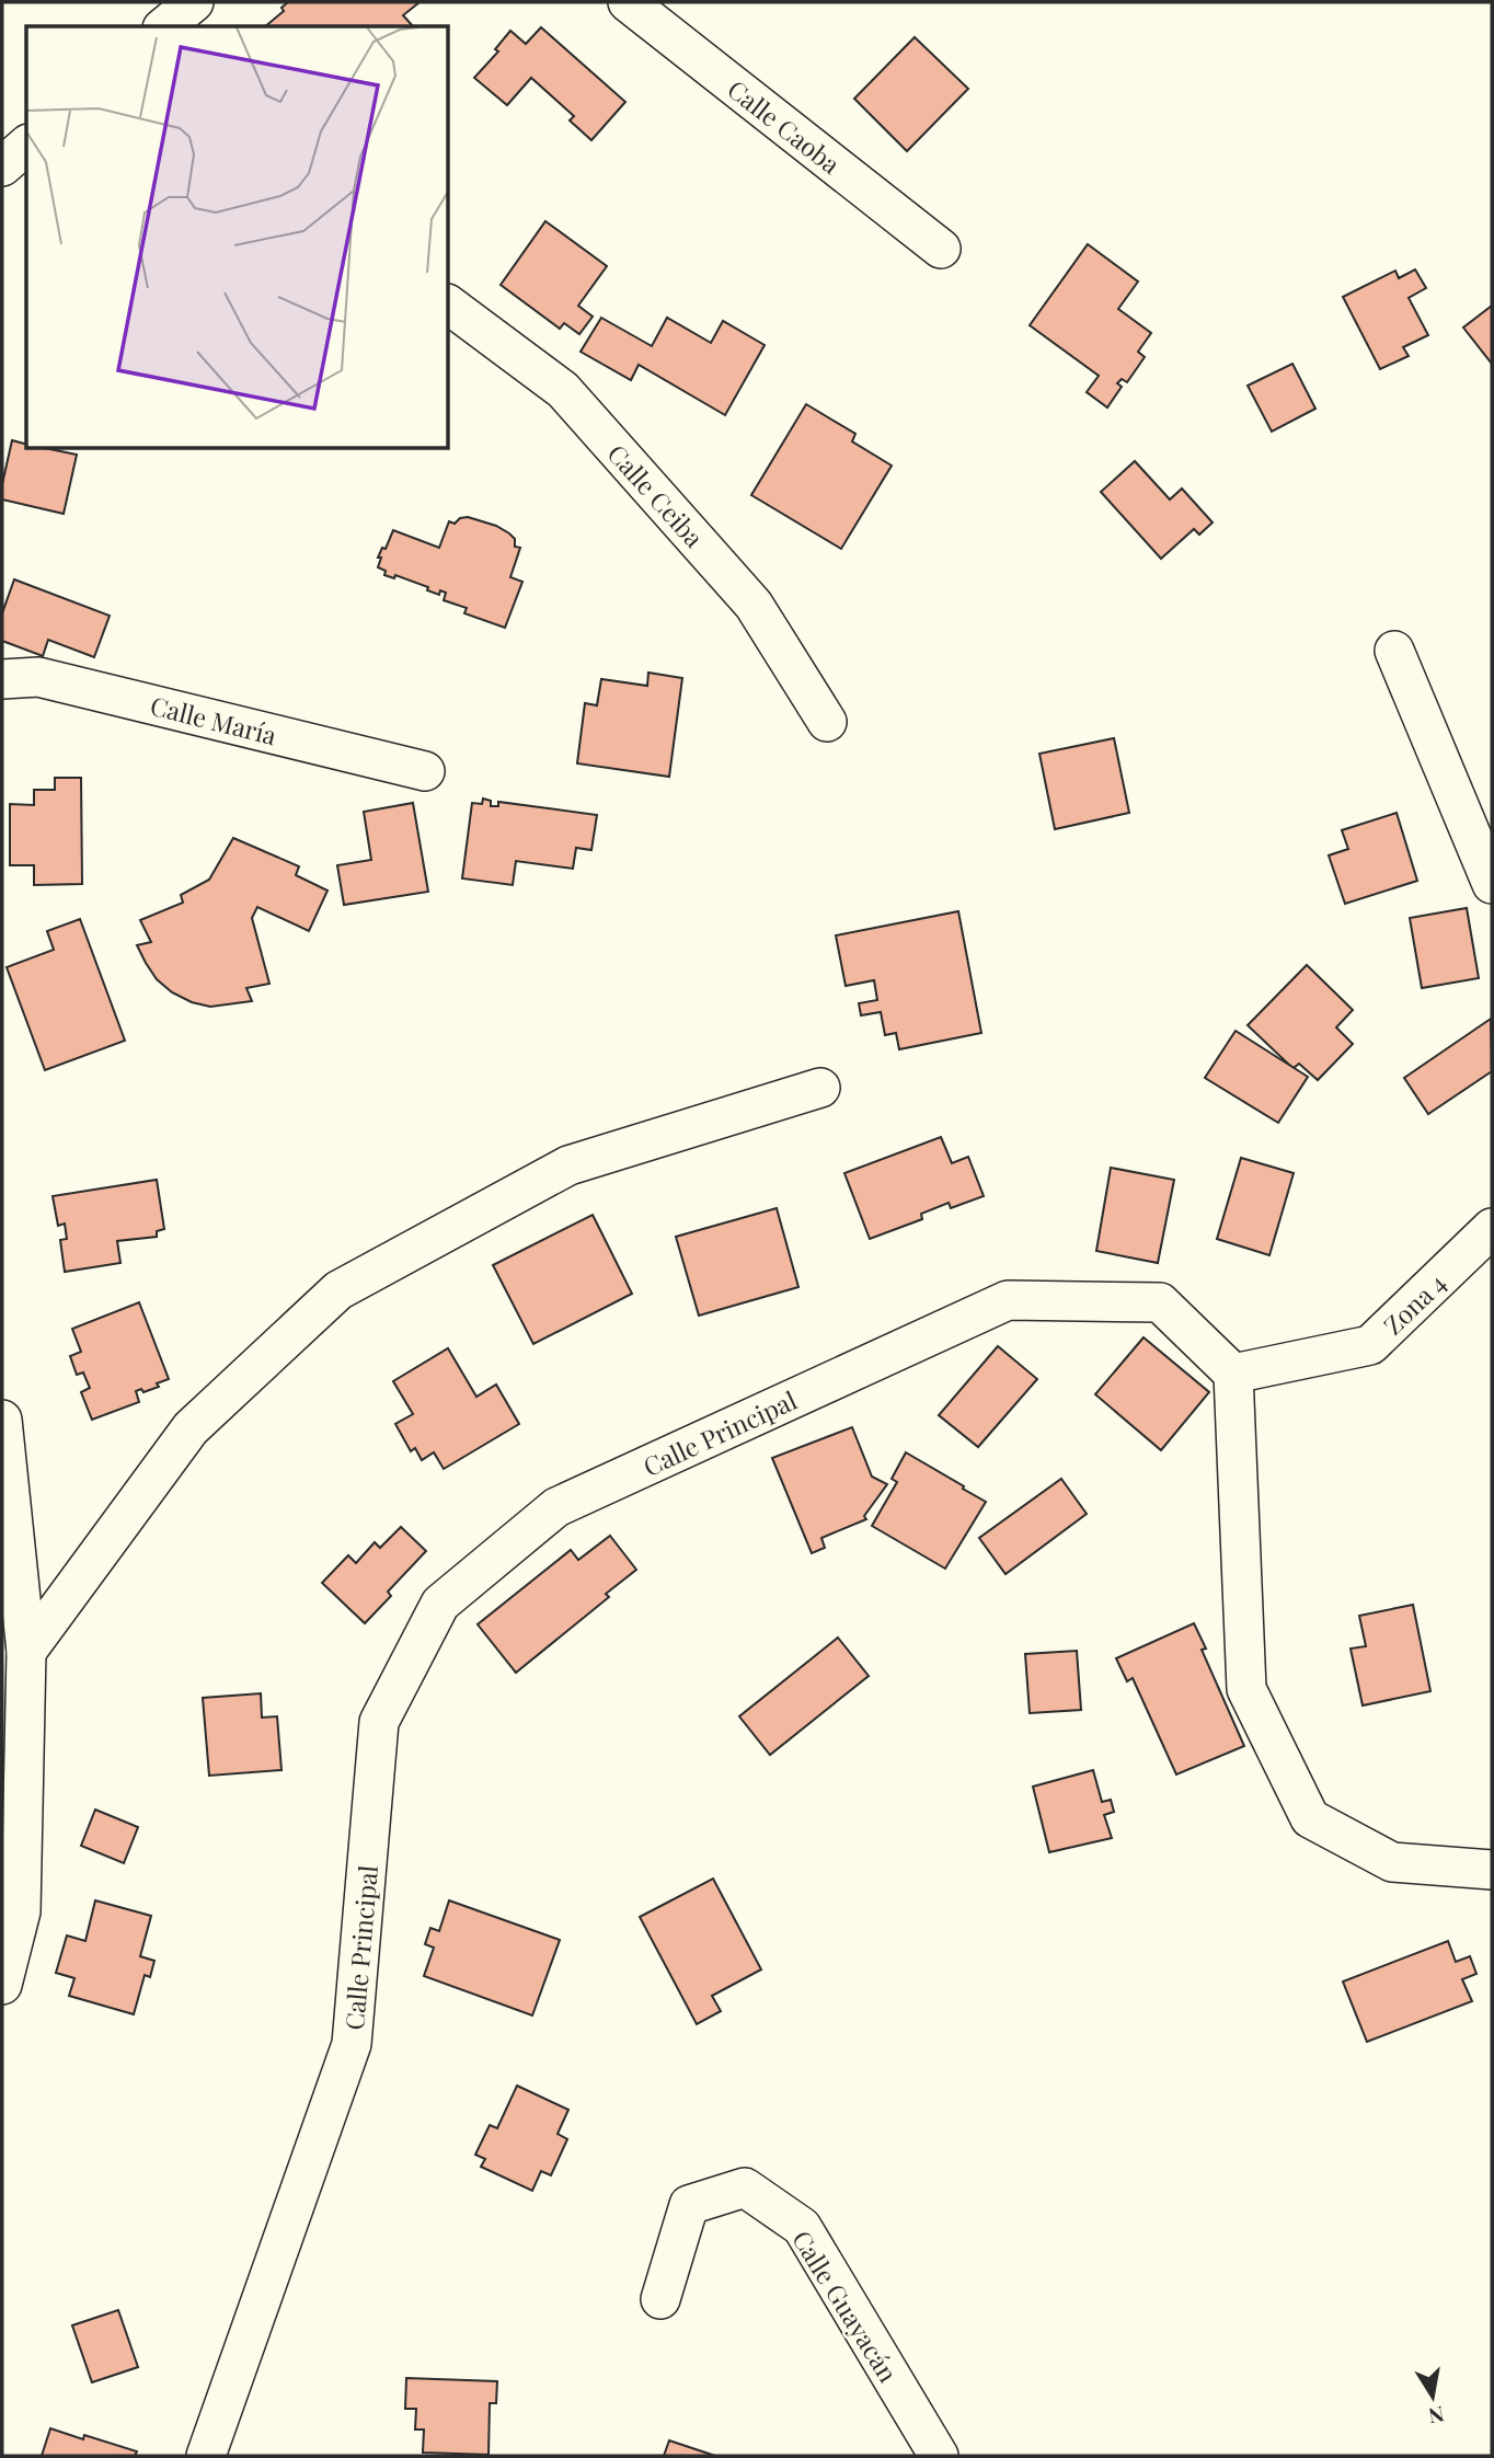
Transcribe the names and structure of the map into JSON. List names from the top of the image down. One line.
{"streets":{"street":["Calle Caoba","Calle Ceiba","Calle María","Zona 4","Calle Principal","Calle Guayacán"]},"crossings":[["Zona 4","Calle Principal"]],"north":"bottom"}
